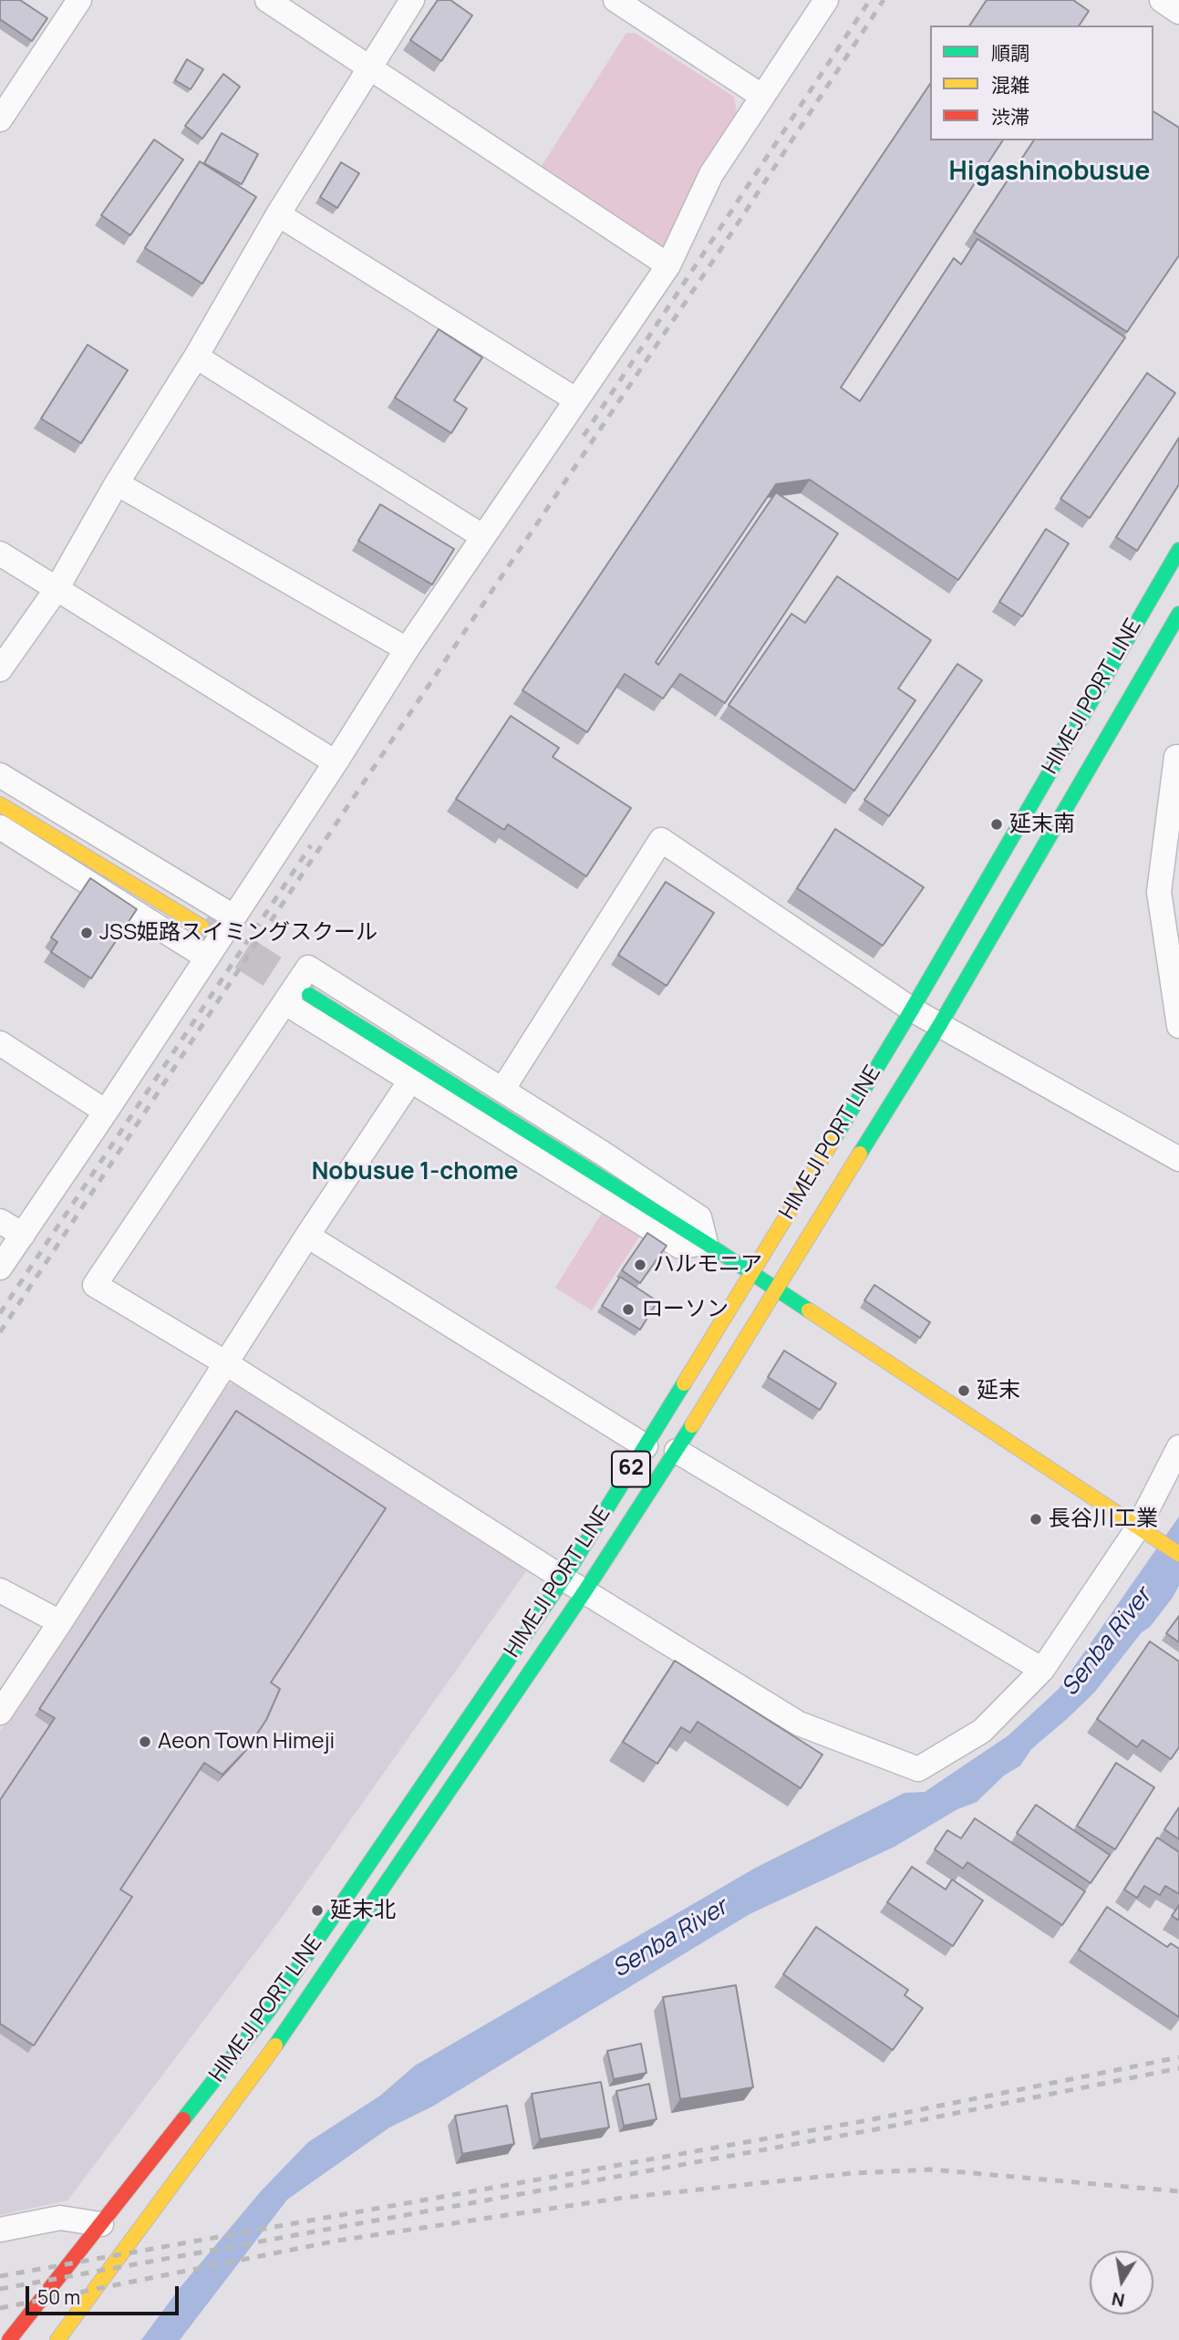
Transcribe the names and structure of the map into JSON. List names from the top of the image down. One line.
{"streets":{"main road":["HIMEJI PORT LINE","62"]},"districts":["Higashinobusue","Nobusue 1-chome"],"water":["Senba River"],"places":["延末南","JSS姫路スイミングスクール","ハルモニア","ローソン","延末","長谷川工業","Aeon Town Himeji","延末北"],"legend":["順調","混雑","渋滞"],"scale_bar":"50 m","north":"bottom"}
